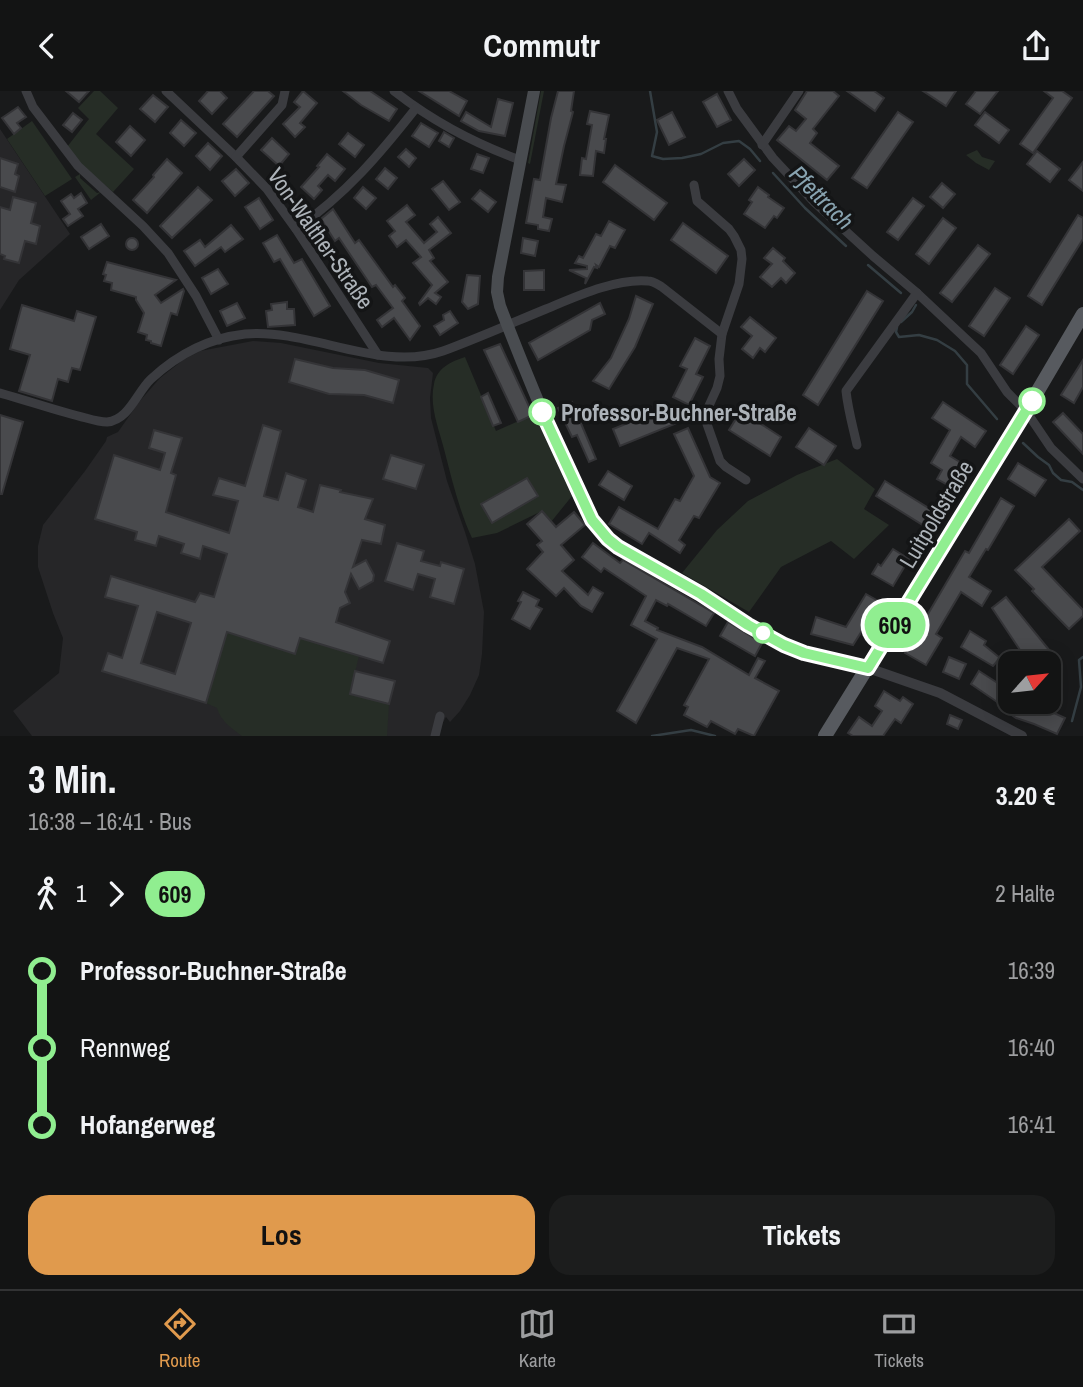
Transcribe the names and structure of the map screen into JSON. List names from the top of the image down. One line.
{"streets":{"main road":["Luitpoldstraße"],"street":["Von-Walther-Straße"]},"water":["Pfettrach"],"places":["Professor-Buchner-Straße"],"lines":["bus line 609"],"north":"top right","page":{"header":"Commutr","on_map":"609","heading":["3 Min.","16:38 – 16:41 · Bus","3.20 €"],"legs":["1","609","2 Halte"],"list":[{"name":"Professor-Buchner-Straße","value":"16:39"},{"name":"Rennweg","value":"16:40"},{"name":"Hofangerweg","value":"16:41"}],"buttons":["Los","Tickets"],"tabs":["Route","Karte","Tickets"]}}
